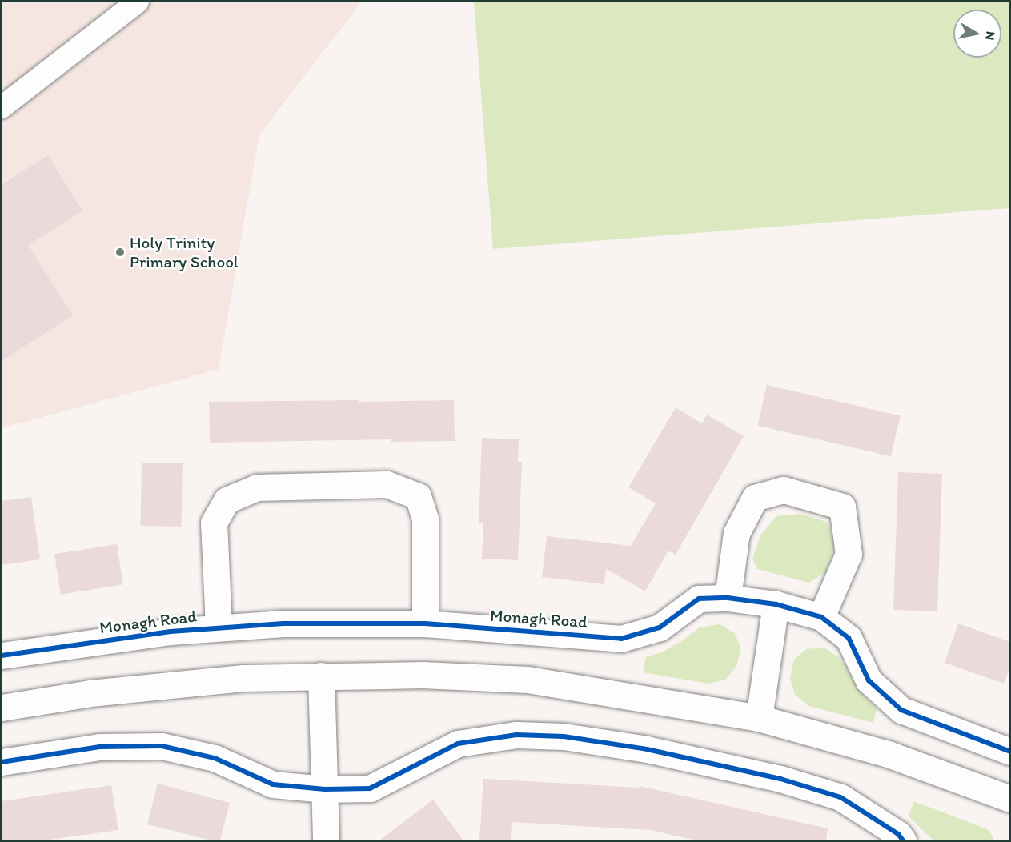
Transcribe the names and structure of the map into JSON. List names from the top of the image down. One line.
{"streets":{"street":["Monagh Road"]},"places":["Holy Trinity Primary School"],"north":"right"}
